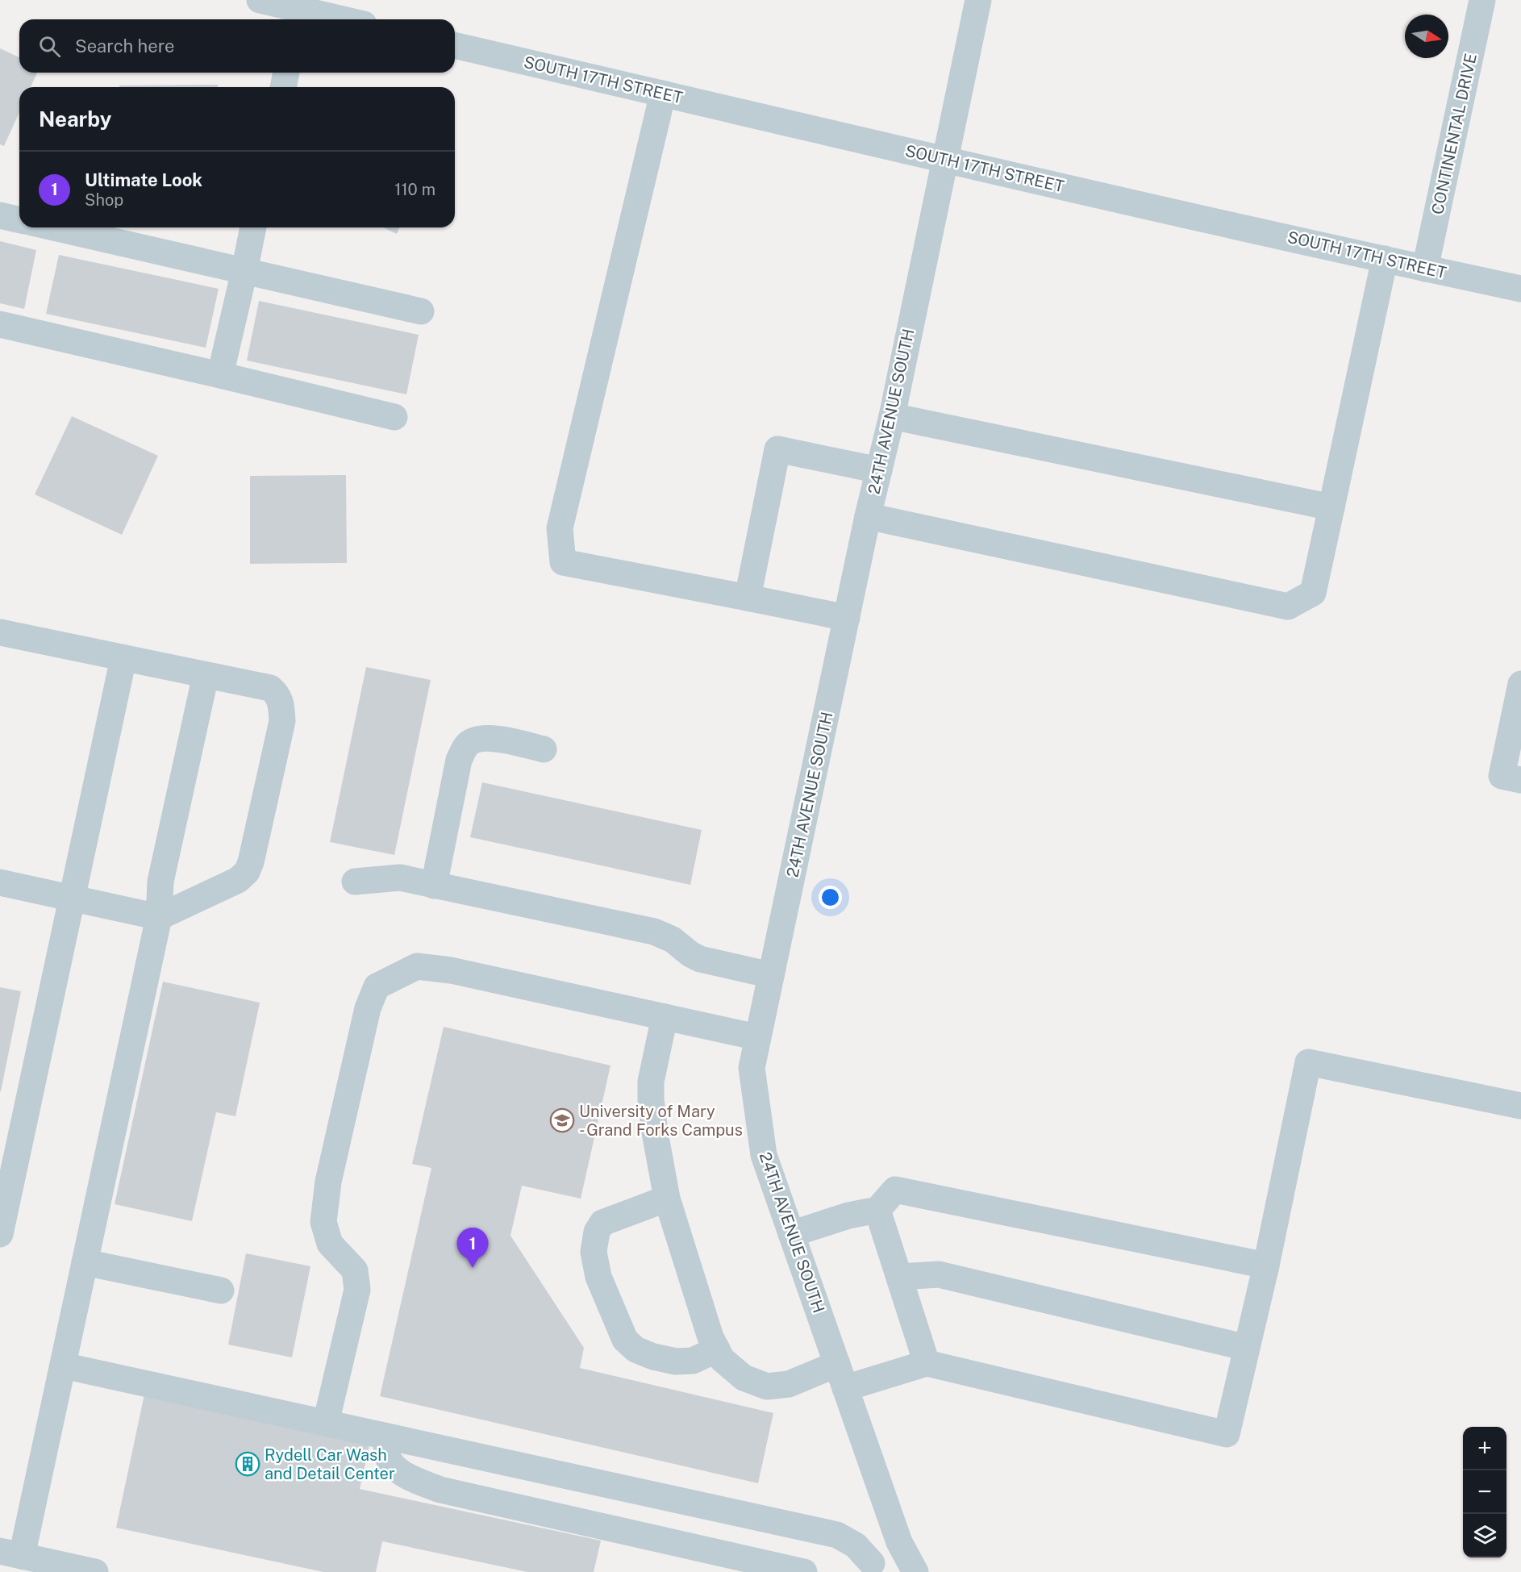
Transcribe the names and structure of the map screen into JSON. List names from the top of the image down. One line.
{"streets":{"street":["SOUTH 17TH STREET","CONTINENTAL DRIVE","24TH AVENUE SOUTH"]},"crossings":[["SOUTH 17TH STREET","CONTINENTAL DRIVE"],["SOUTH 17TH STREET","24TH AVENUE SOUTH"]],"places":{"school or university":["University of Mary - Grand Forks Campus"],"building":["Rydell Car Wash and Detail Center"]},"north":"right","page":{"search":"Search here","heading":"Nearby","list":[{"mark":"1","name":"Ultimate Look","note":"Shop","value":"110 m"}],"pins":"1","map_buttons":["+","−"]}}
